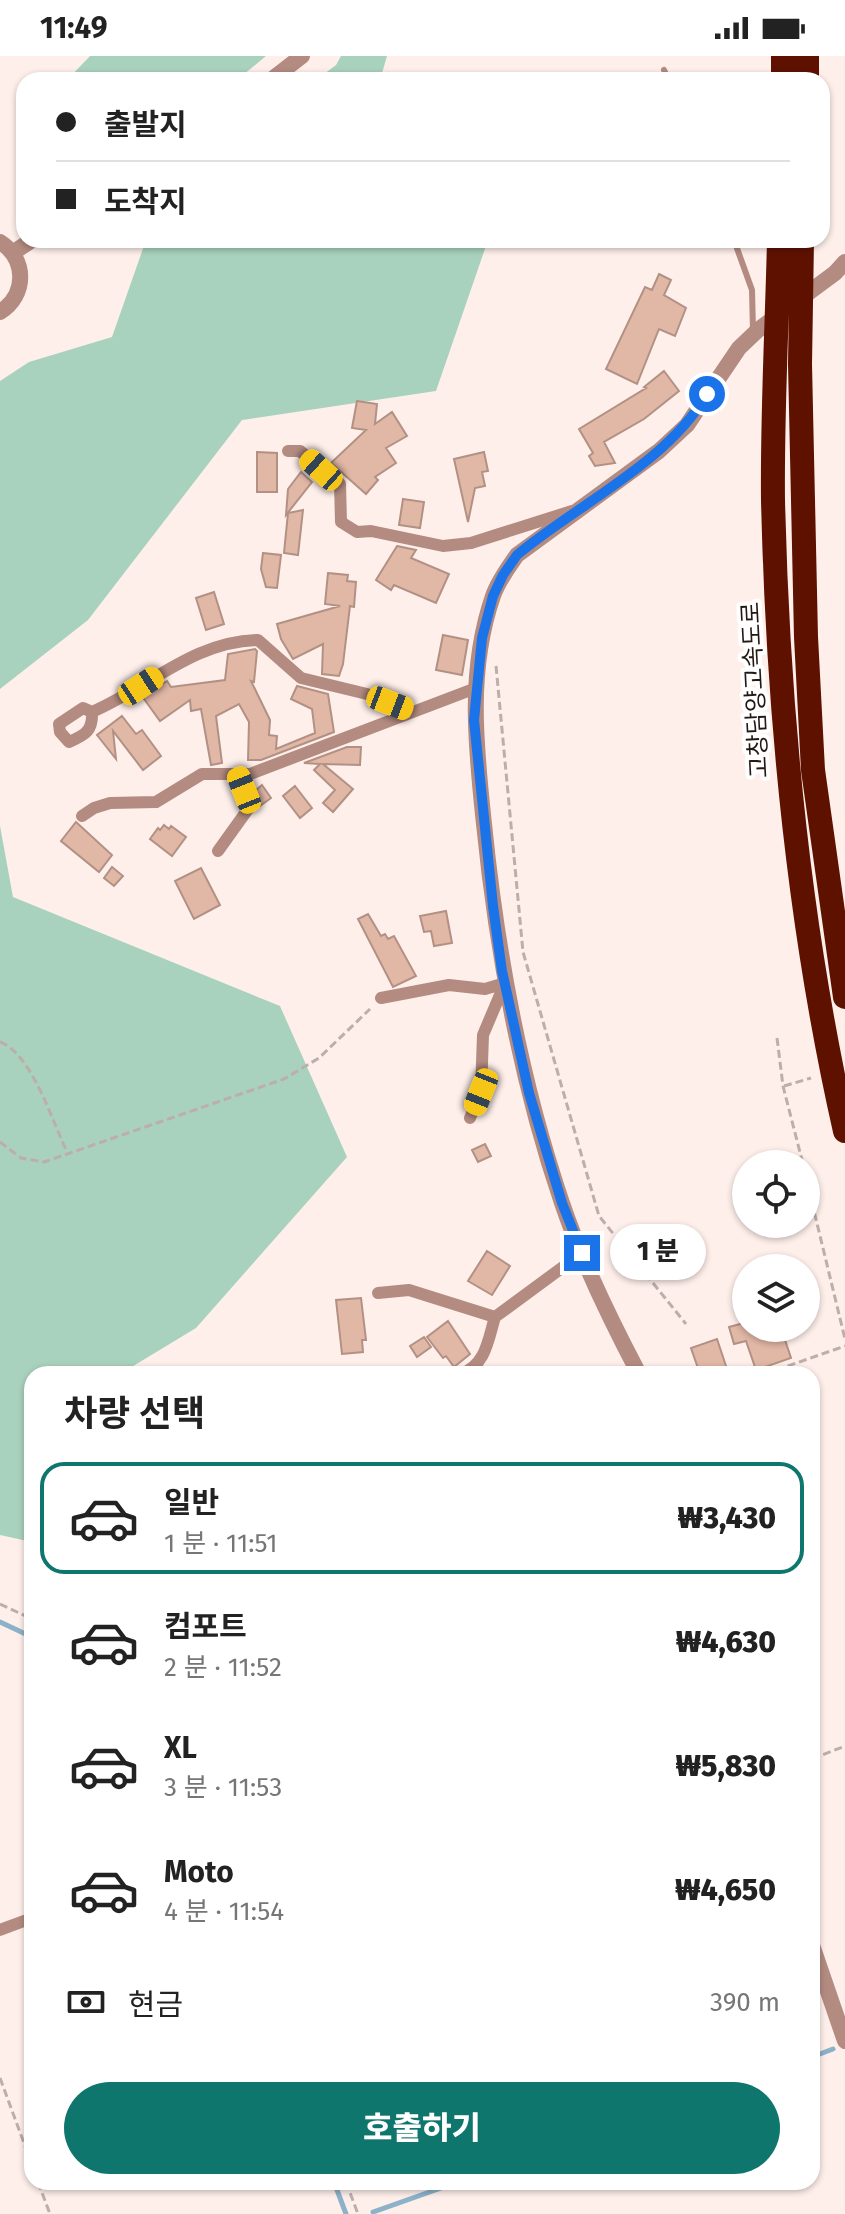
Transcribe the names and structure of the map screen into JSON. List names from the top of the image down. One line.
{"streets":{"highway":["고창담양고속도로"]},"page":{"status":"11:49","banner":["출발지","도착지"],"bubble":"1 분","heading":"차량 선택","list":[{"name":"일반","note":"1 분 · 11:51","value":"₩3,430"},{"name":"컴포트","note":"2 분 · 11:52","value":"₩4,630"},{"name":"XL","note":"3 분 · 11:53","value":"₩5,830"},{"name":"Moto","note":"4 분 · 11:54","value":"₩4,650"}],"pay":["현금","390 m"],"buttons":"호출하기"}}
